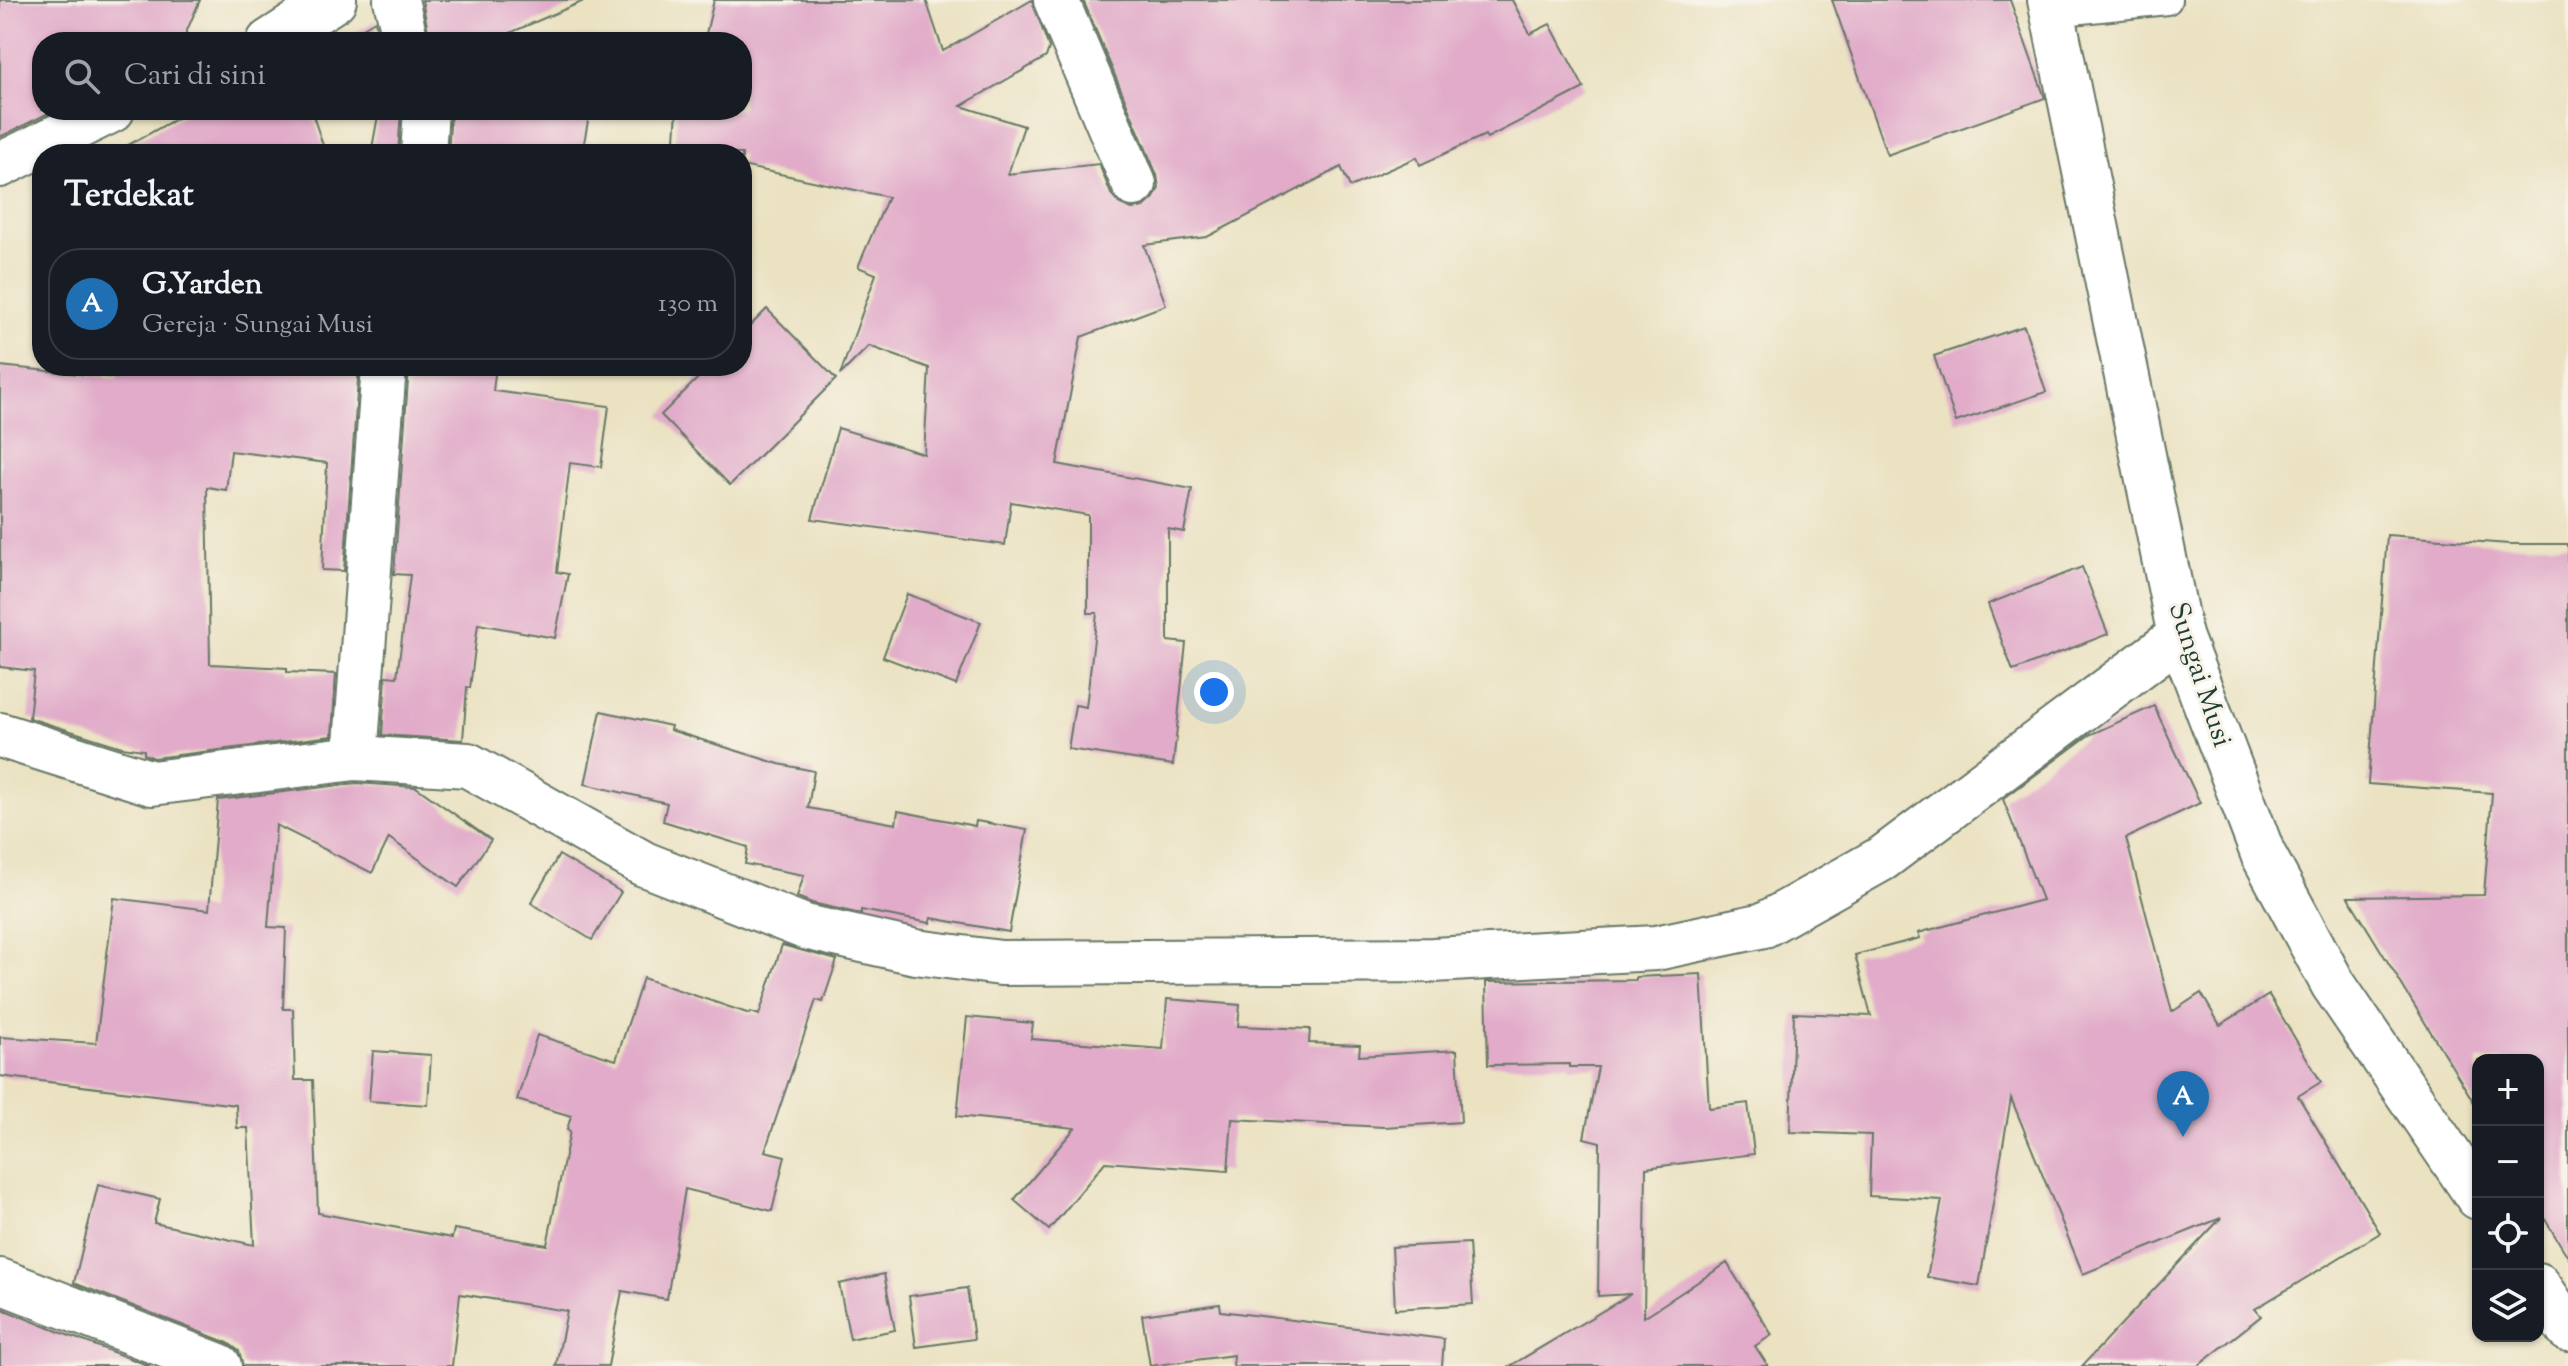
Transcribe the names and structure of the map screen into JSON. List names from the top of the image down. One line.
{"streets":{"street":["Sungai Musi"]},"page":{"search":"Cari di sini","heading":"Terdekat","list":[{"mark":"A","name":"G.Yarden","note":"Gereja · Sungai Musi","value":"130 m"}],"map_buttons":["+","−"],"pins":"A"}}
